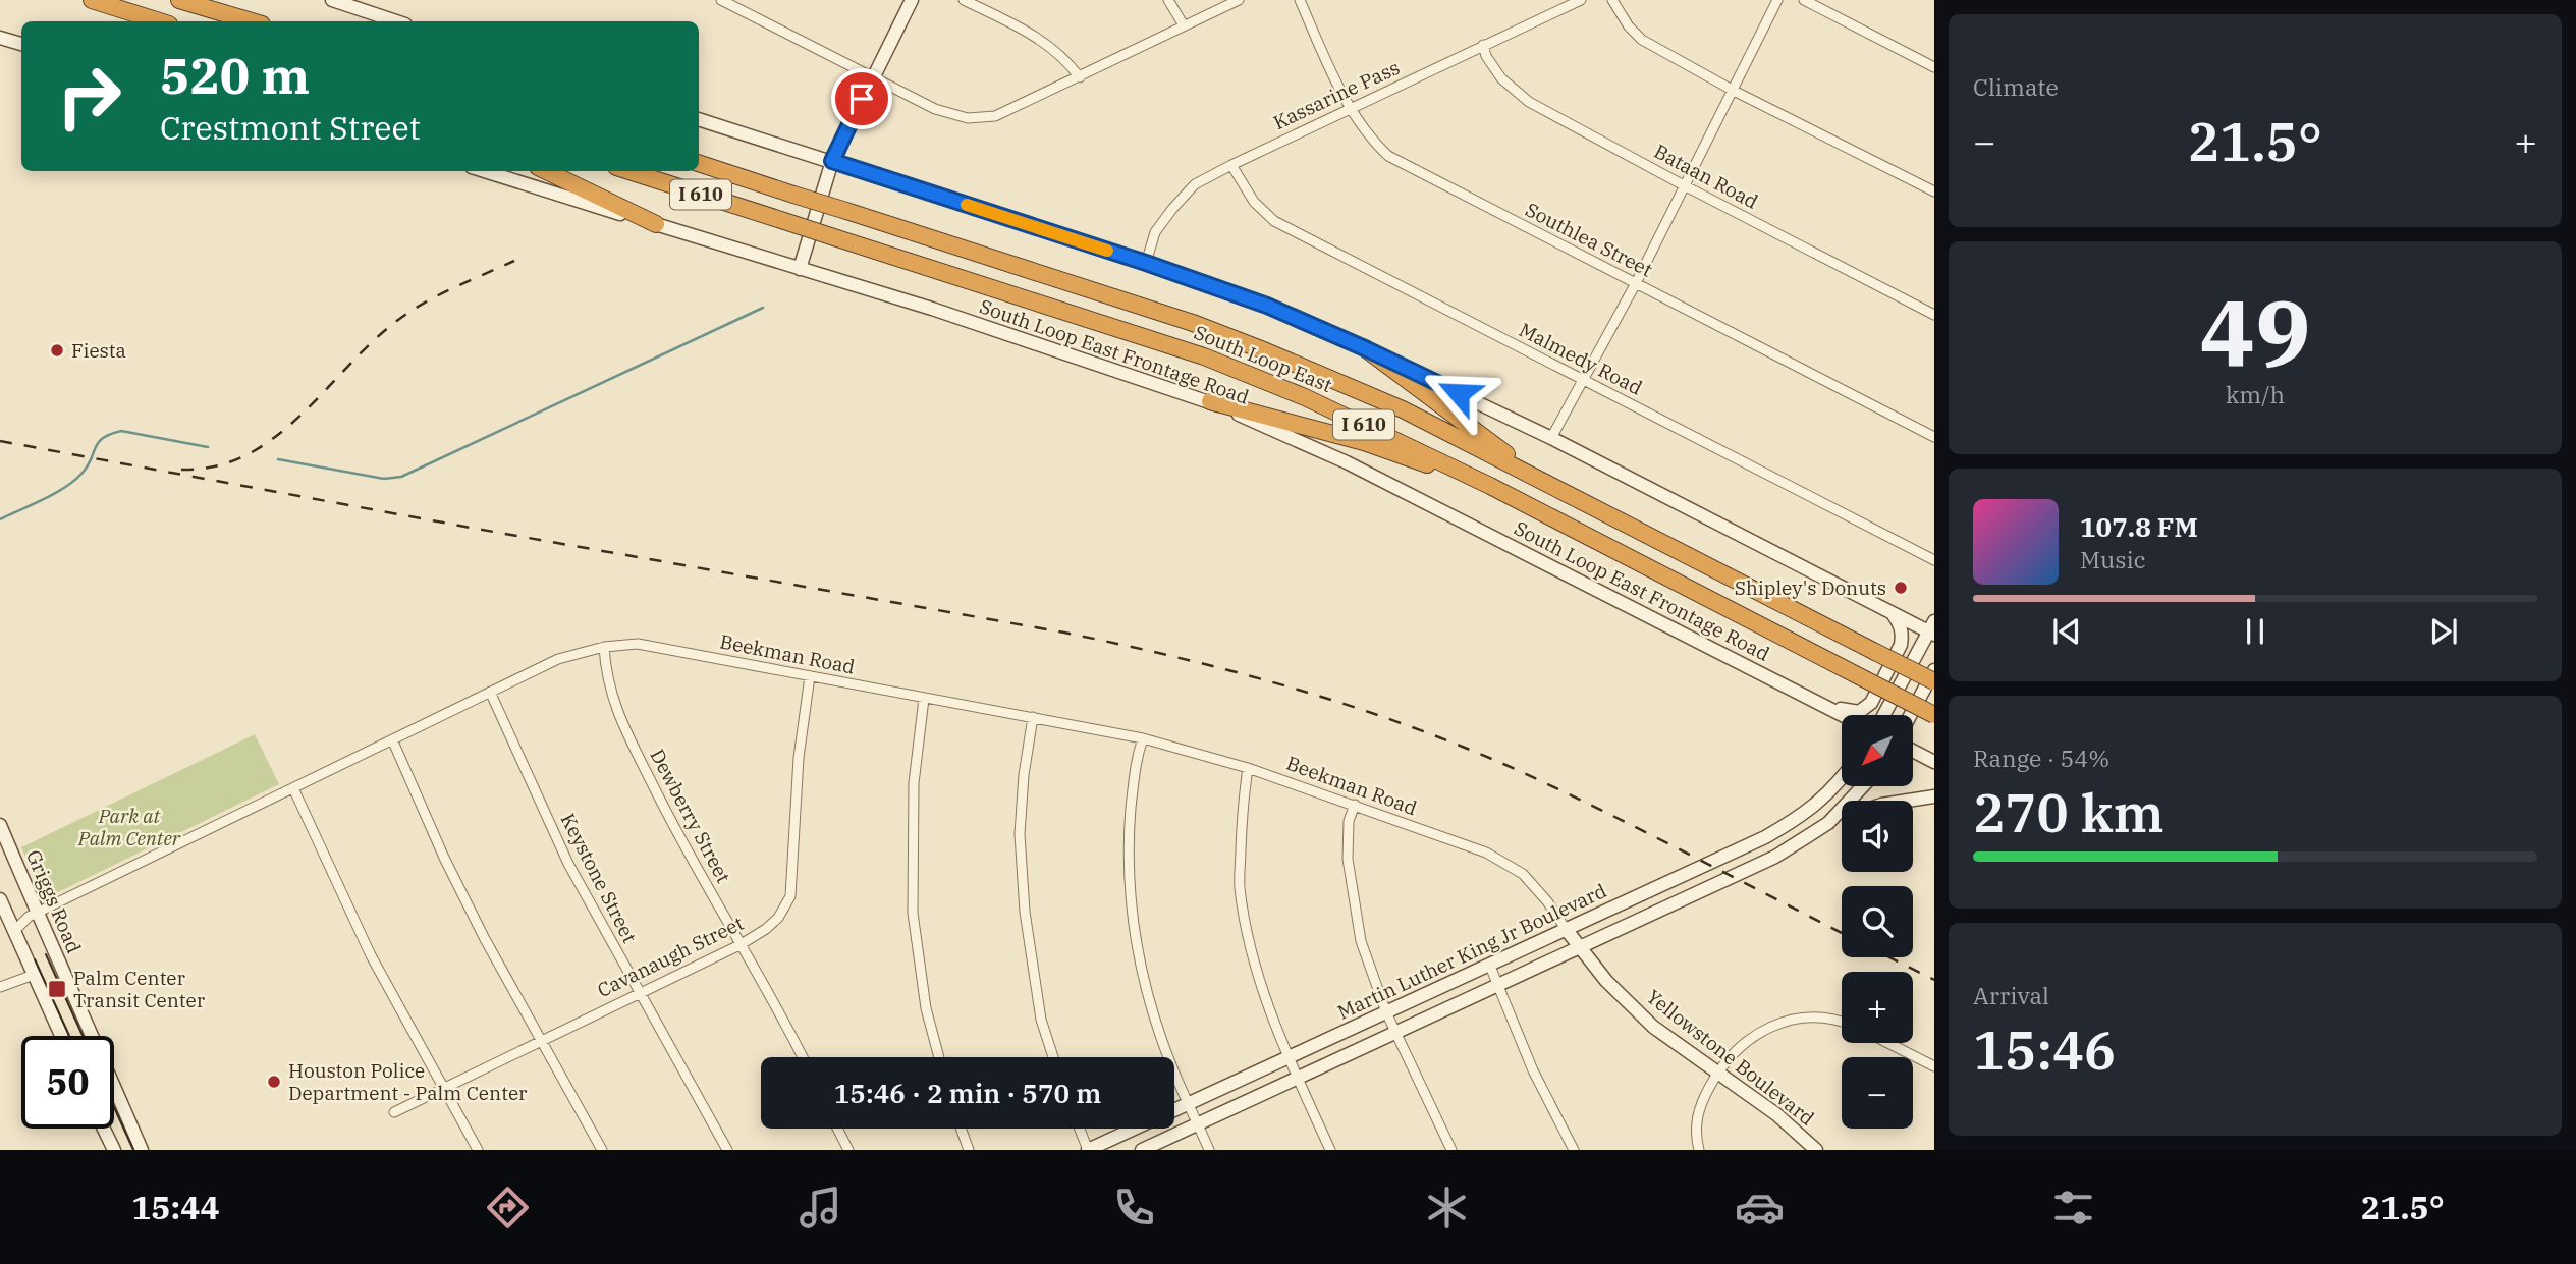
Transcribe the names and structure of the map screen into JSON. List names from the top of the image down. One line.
{"streets":{"highway":["I 610","South Loop East"],"main road":["South Loop East Frontage Road","Griggs Road","Martin Luther King Jr Boulevard","Yellowstone Boulevard"],"street":["Kassarine Pass","Bataan Road","Southlea Street","Malmedy Road","Beekman Road","Dewberry Street","Keystone Street","Cavanaugh Street"]},"crossings":[["Kassarine Pass","Bataan Road"],["Kassarine Pass","Southlea Street"],["Kassarine Pass","Malmedy Road"],["Beekman Road","Dewberry Street"],["Beekman Road","Keystone Street"],["Beekman Road","Griggs Road"],["Beekman Road","Martin Luther King Jr Boulevard"],["Beekman Road","Cavanaugh Street"],["Beekman Road","Yellowstone Boulevard"],["Dewberry Street","Cavanaugh Street"],["Keystone Street","Cavanaugh Street"],["Martin Luther King Jr Boulevard","Yellowstone Boulevard"]],"parks":["Park at Palm Center"],"places":{"other":["Fiesta","Shipley's Donuts","Houston Police Department - Palm Center"],"transit":["Palm Center Transit Center"]},"north":"bottom left","page":{"tile":["Climate",["49","km/h"],["Range · 54%","270 km"],["Arrival","15:46"]],"turn":["520 m","Crestmont Street"],"heat":["−","21.5°","+"],"song":["107.8 FM","Music"],"map_buttons":["+","−"],"limit":"50","trip":"15:46 · 2 min · 570 m","tabs":["15:44","21.5°"]}}
